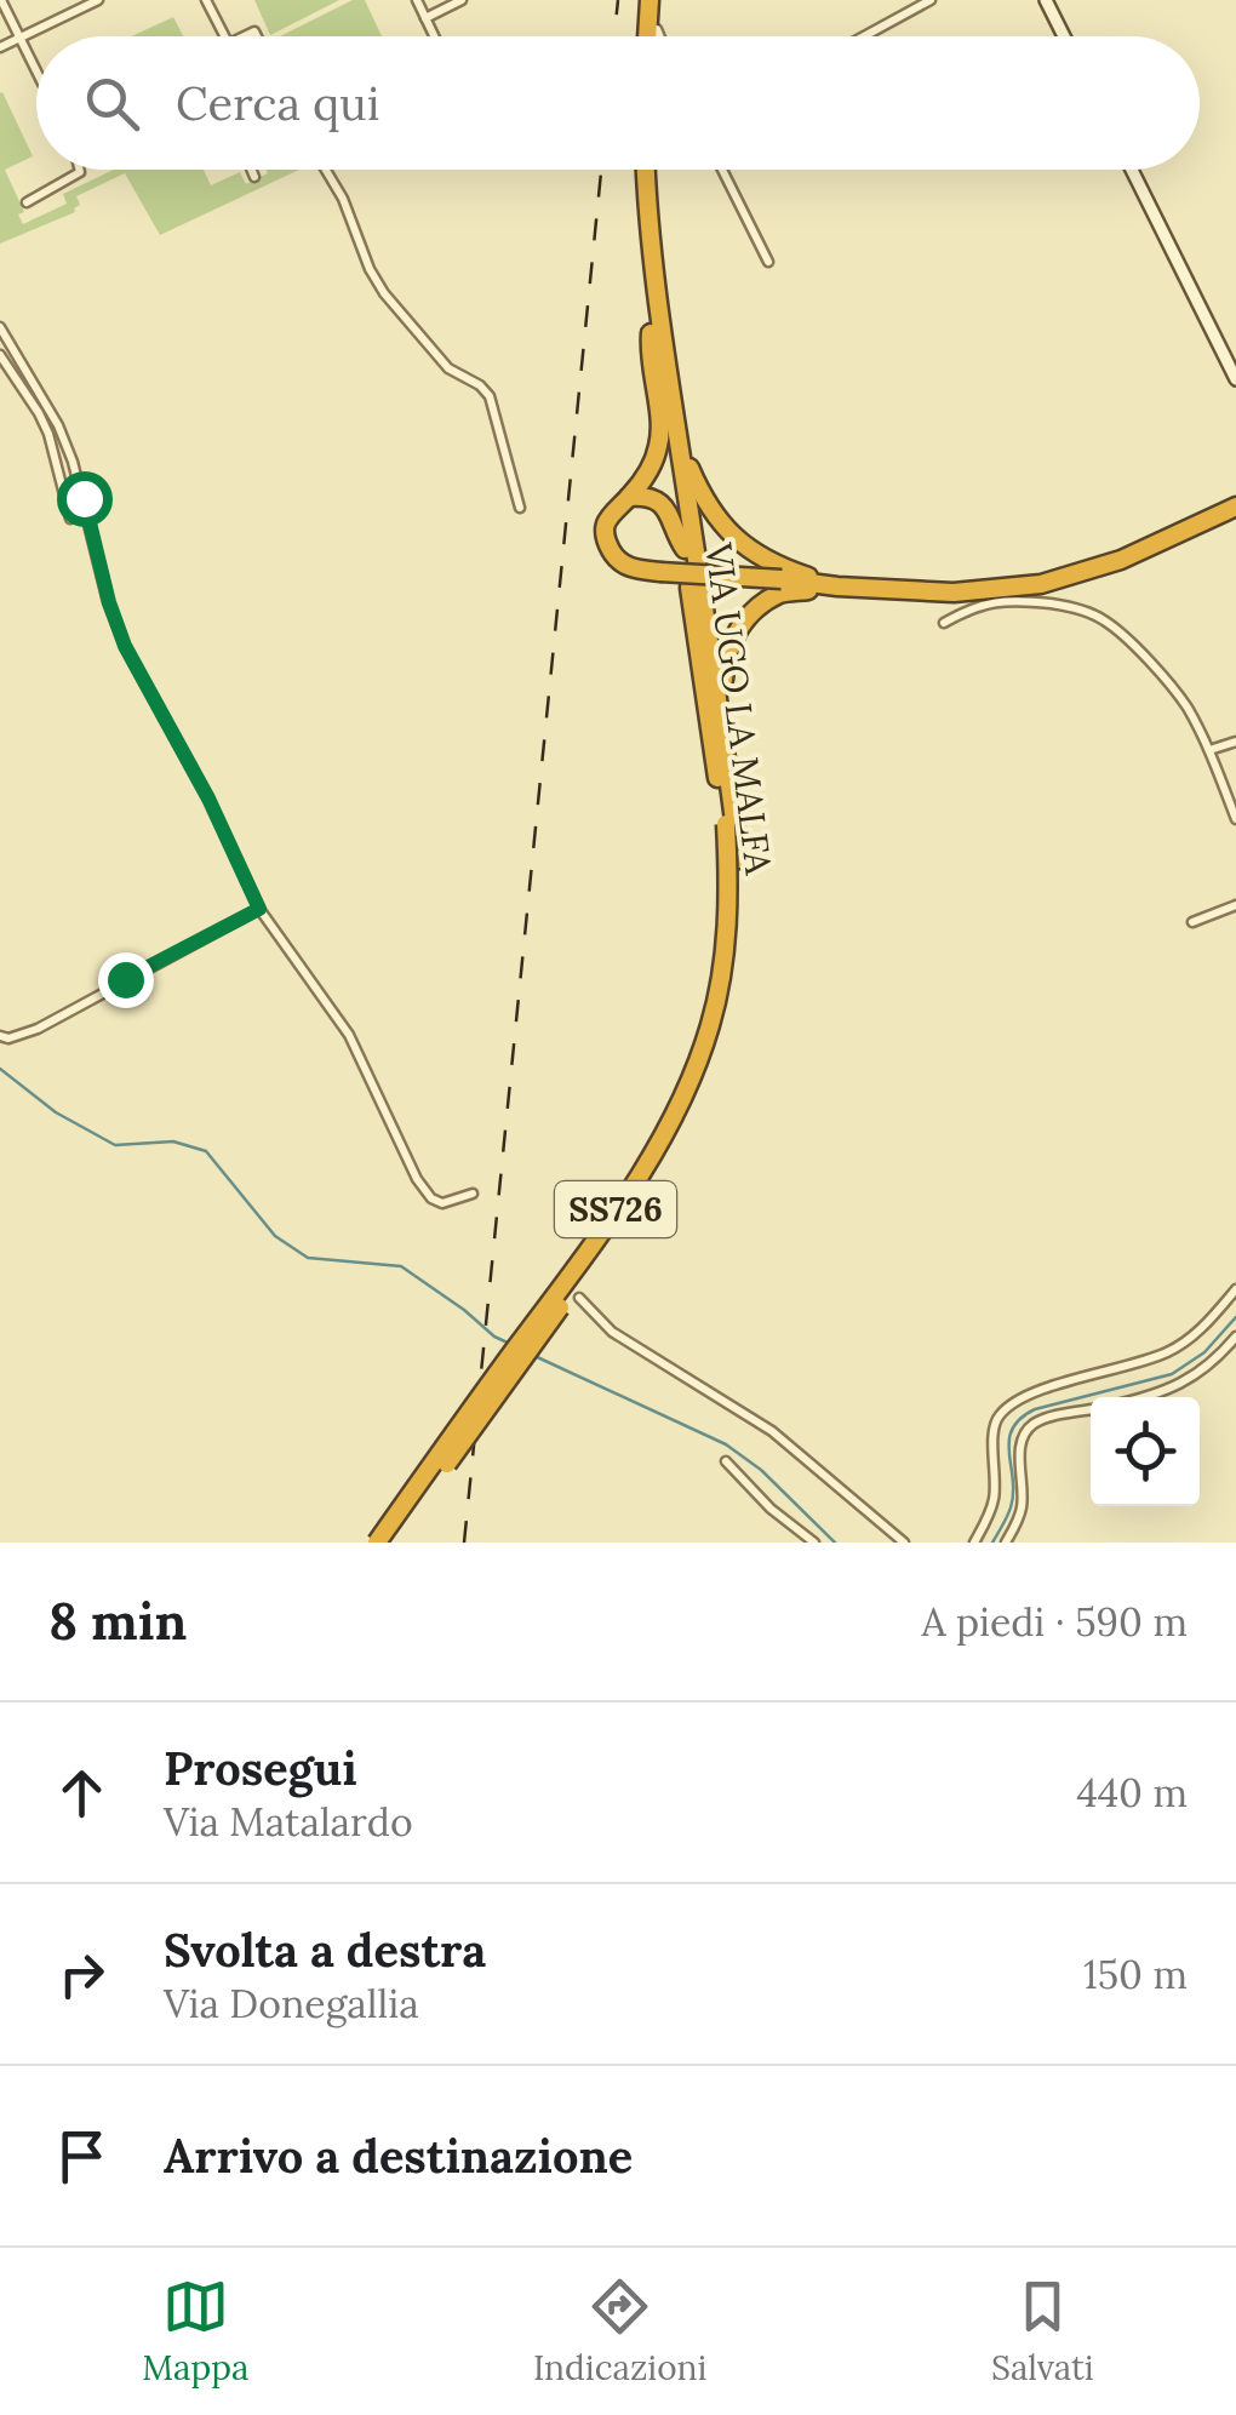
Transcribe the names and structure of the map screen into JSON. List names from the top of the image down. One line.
{"streets":{"highway":["VIA UGO LA MALFA","SS726"]},"page":{"search":"Cerca qui","heading":["8 min","A piedi · 590 m"],"list":[["Prosegui","Via Matalardo","440 m"],["Svolta a destra","Via Donegallia","150 m"],"Arrivo a destinazione"],"nav":["Mappa","Indicazioni","Salvati"]}}
